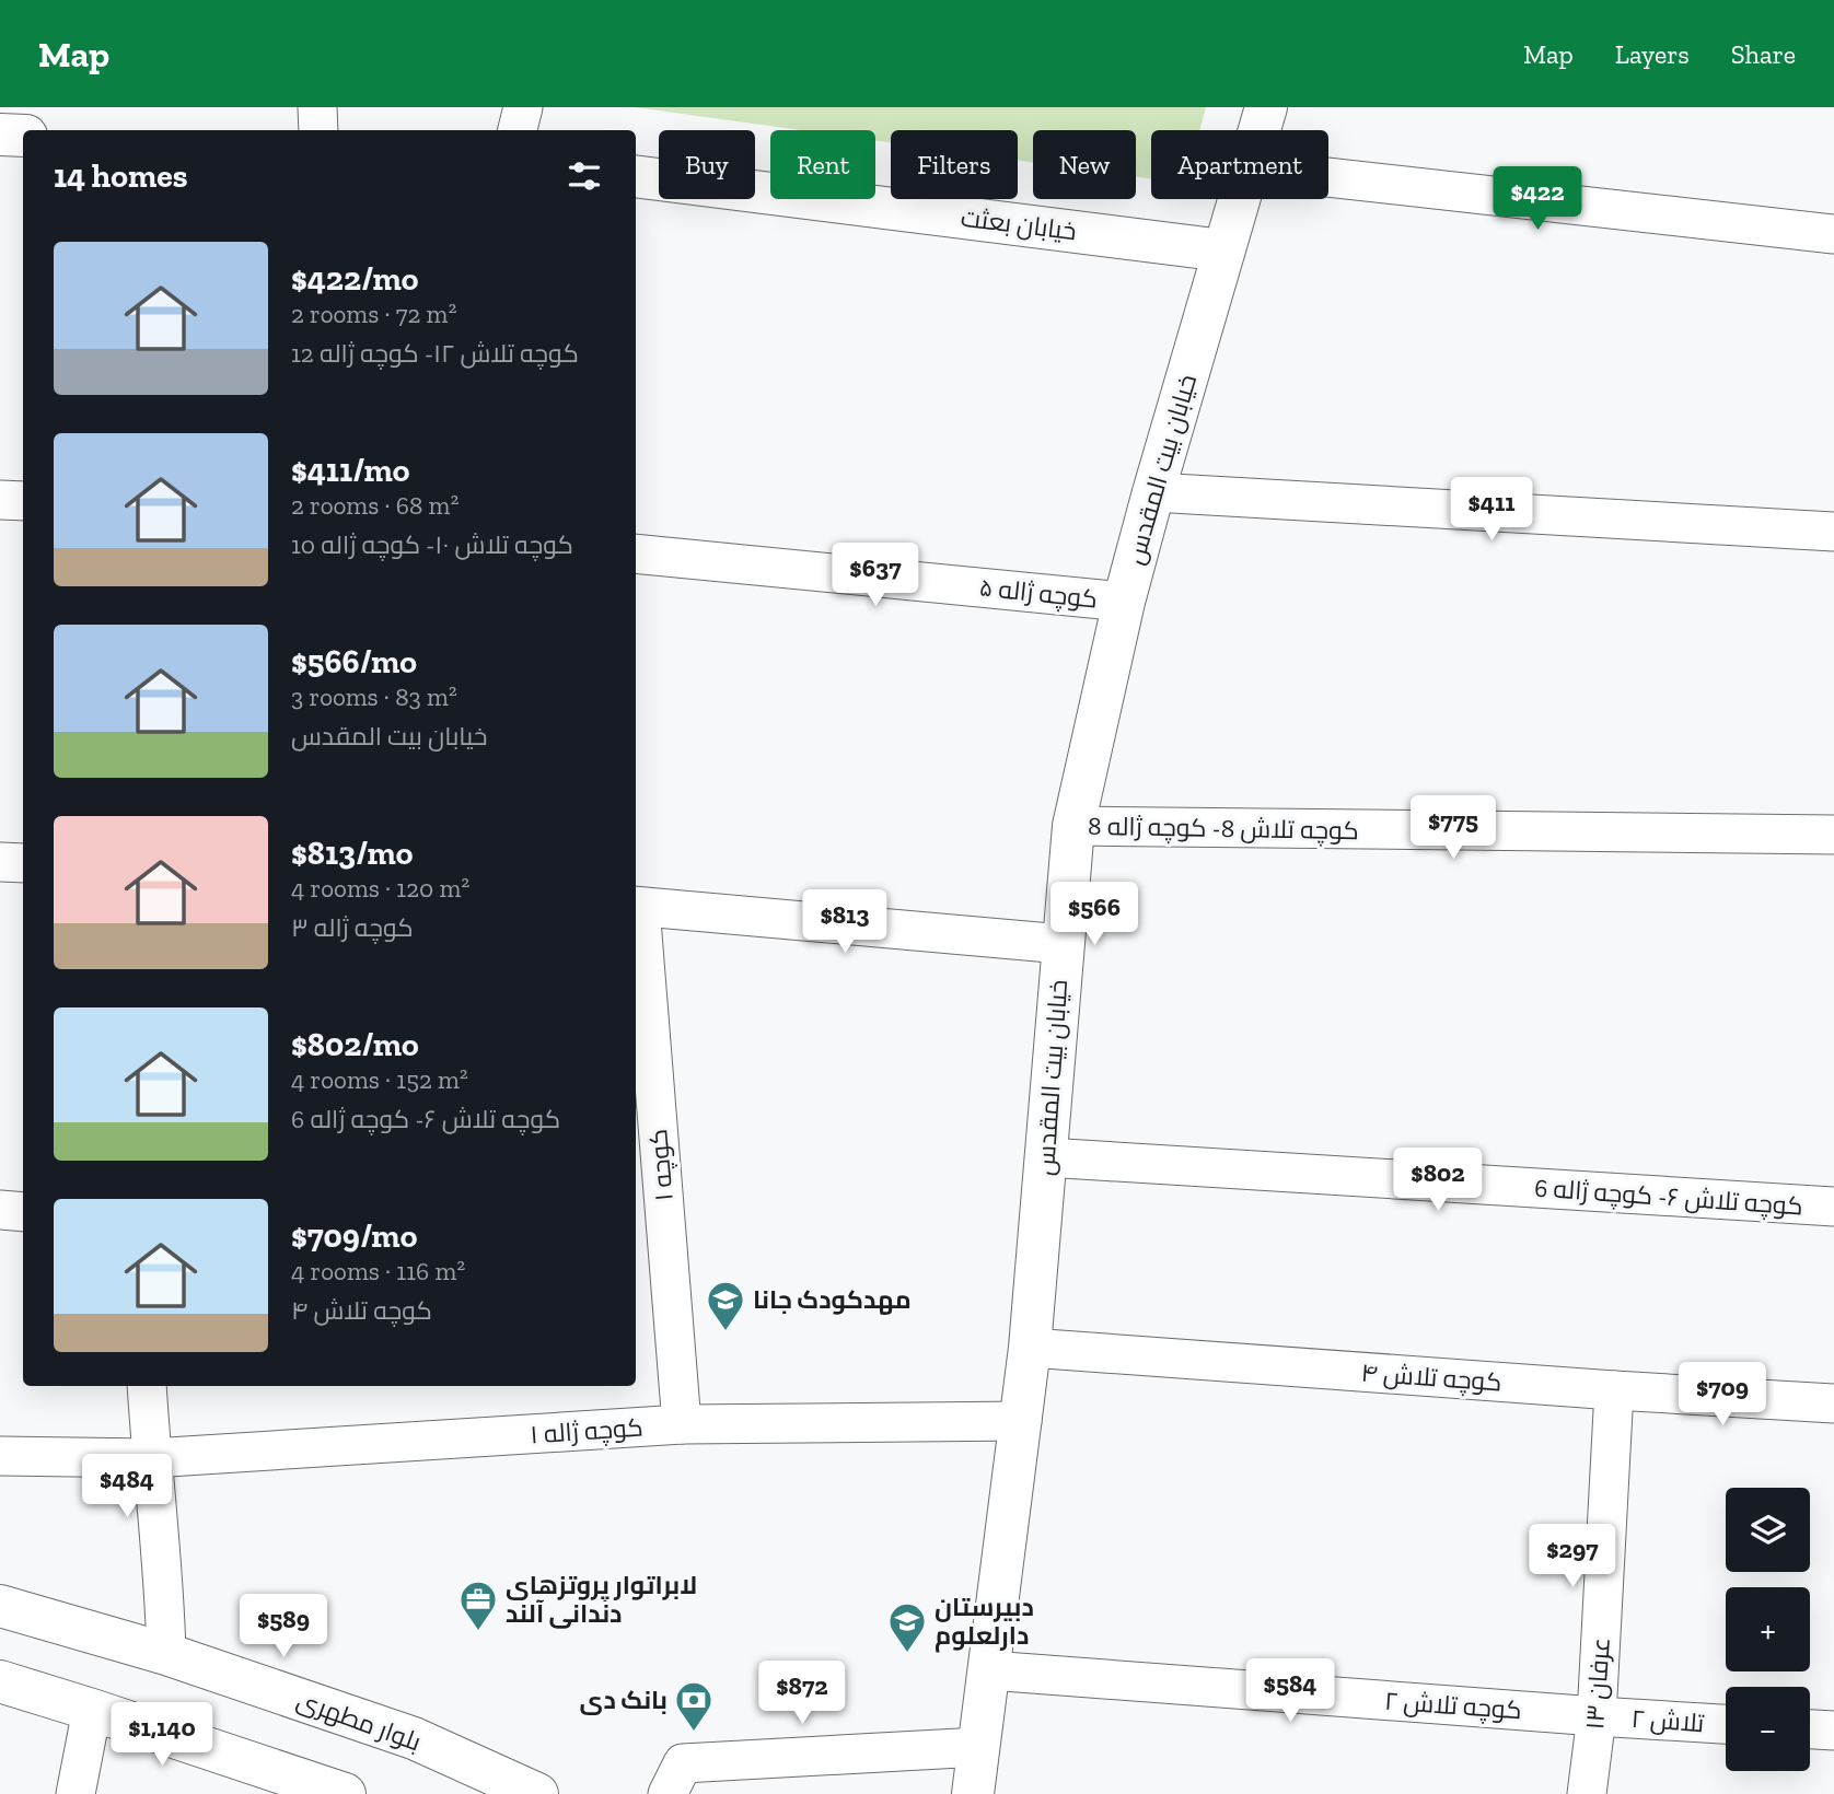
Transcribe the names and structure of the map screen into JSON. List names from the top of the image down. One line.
{"streets":{"street":["خیابان بعثت","خیابان بیت المقدس","کوچه ژاله ۵","کوچه تلاش 8- کوچه ژاله 8","کوچه ۱","کوچه تلاش ۶- کوچه ژاله 6","کوچه تلاش ۴","کوچه ژاله ۱","عرفان ۱۳","کوچه تلاش ۲","بلوار مطهری","تلاش ۲"]},"crossings":[["خیابان بعثت","خیابان بیت المقدس"],["خیابان بیت المقدس","کوچه ژاله ۵"],["خیابان بیت المقدس","کوچه تلاش 8- کوچه ژاله 8"],["خیابان بیت المقدس","کوچه تلاش ۶- کوچه ژاله 6"],["خیابان بیت المقدس","کوچه تلاش ۴"],["خیابان بیت المقدس","کوچه ژاله ۱"],["خیابان بیت المقدس","کوچه تلاش ۲"],["کوچه ۱","کوچه ژاله ۱"],["کوچه تلاش ۴","عرفان ۱۳"],["عرفان ۱۳","کوچه تلاش ۲"],["عرفان ۱۳","تلاش ۲"],["کوچه تلاش ۲","تلاش ۲"]],"places":{"school or university":["مهدکودک جانا","دبیرستان دارلعلوم"],"office":["لابراتوار پروتزهای دندانی آلند"],"bank":["بانک دی"]},"page":{"header":"Map","nav":["Map","Layers","Share"],"chip":["Buy","Rent","Filters","New","Apartment"],"heading":"14 homes","price":["$422","$411","$637","$775","$566","$813","$802","$709","$484","$297","$589","$584","$872","$1,140"],"list":[{"name":"$422/mo","note":"2 rooms · 72 m² · کوچه تلاش ۱۲- کوچه ژاله 12"},{"name":"$411/mo","note":"2 rooms · 68 m² · کوچه تلاش ۱۰- کوچه ژاله 10"},{"name":"$566/mo","note":"3 rooms · 83 m² · خیابان بیت المقدس"},{"name":"$813/mo","note":"4 rooms · 120 m² · کوچه ژاله ۳"},{"name":"$802/mo","note":"4 rooms · 152 m² · کوچه تلاش ۶- کوچه ژاله 6"},{"name":"$709/mo","note":"4 rooms · 116 m² · کوچه تلاش ۴"}],"map_buttons":["+","−"]}}
